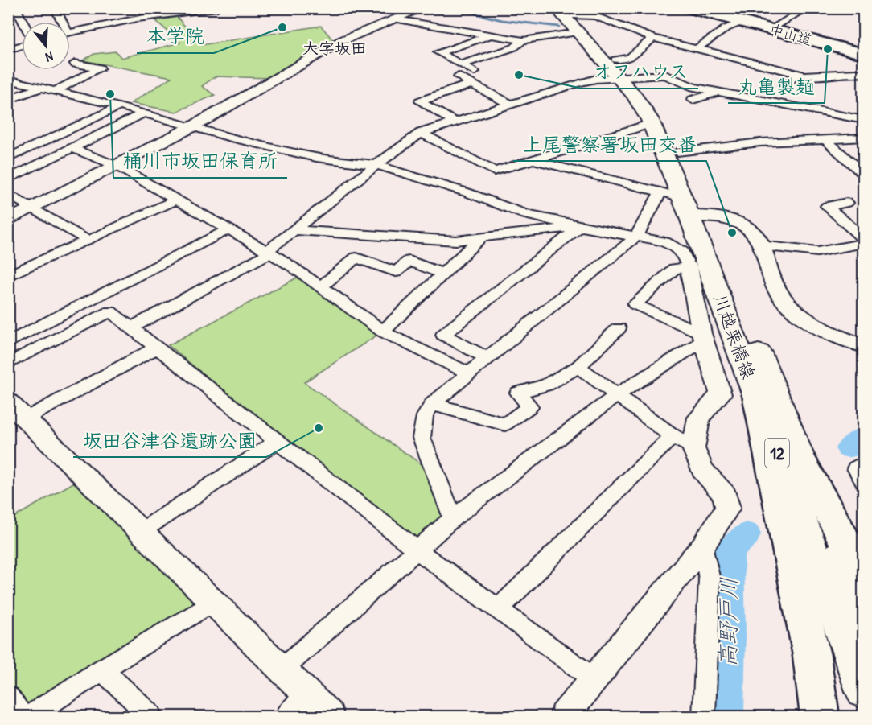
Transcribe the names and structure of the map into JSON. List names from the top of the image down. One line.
{"streets":{"highway":["中山道"],"main road":["川越栗橋線","12"]},"districts":["大字坂田"],"water":["高野戸川"],"places":["本学院","丸亀製麺","オフハウス","桶川市坂田保育所","上尾警察署坂田交番","坂田谷津谷遺跡公園"],"north":"bottom"}
